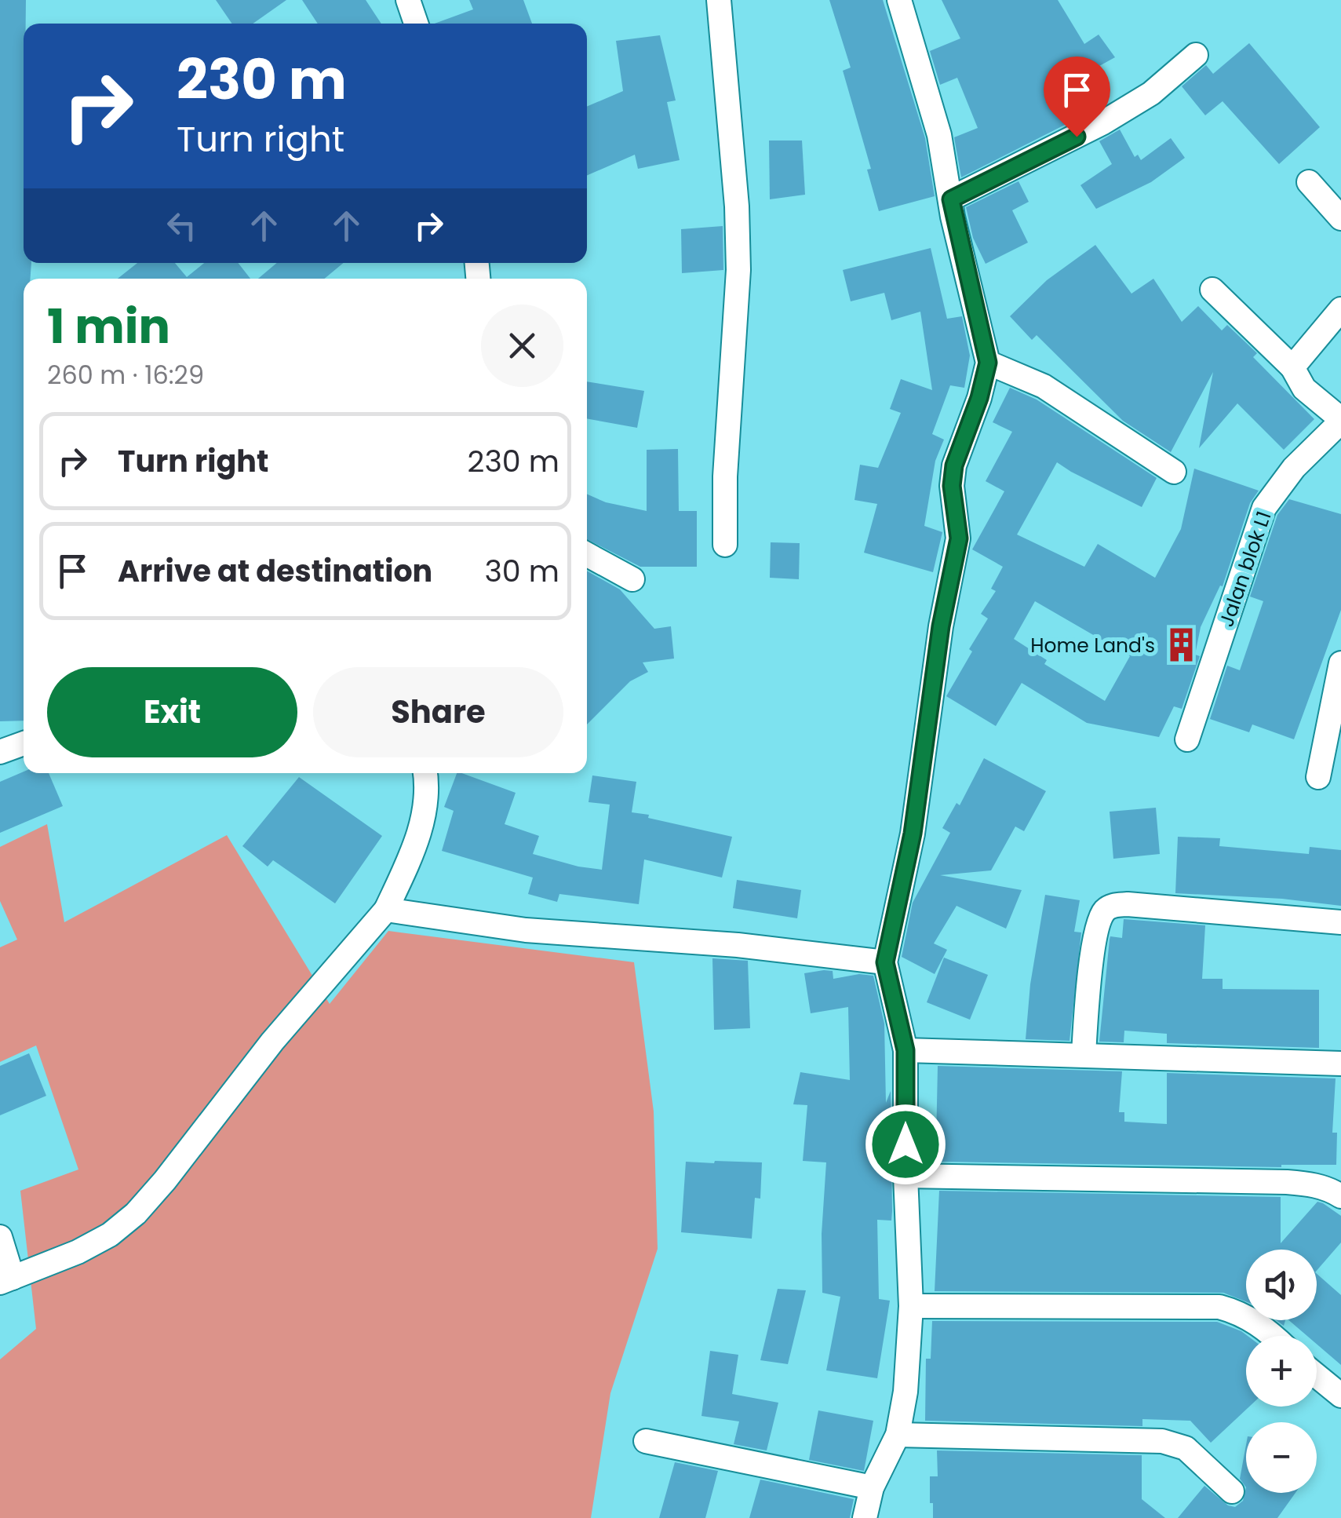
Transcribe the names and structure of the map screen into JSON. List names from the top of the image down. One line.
{"streets":{"street":["Jalan blok L1"]},"places":{"building":["Home Land's"]},"page":{"turn":["230 m","Turn right"],"heading":["1 min","260 m · 16:29"],"list":[{"name":"Turn right","value":"230 m"},{"name":"Arrive at destination","value":"30 m"}],"buttons":["Exit","Share"],"map_buttons":["+","−"]}}
